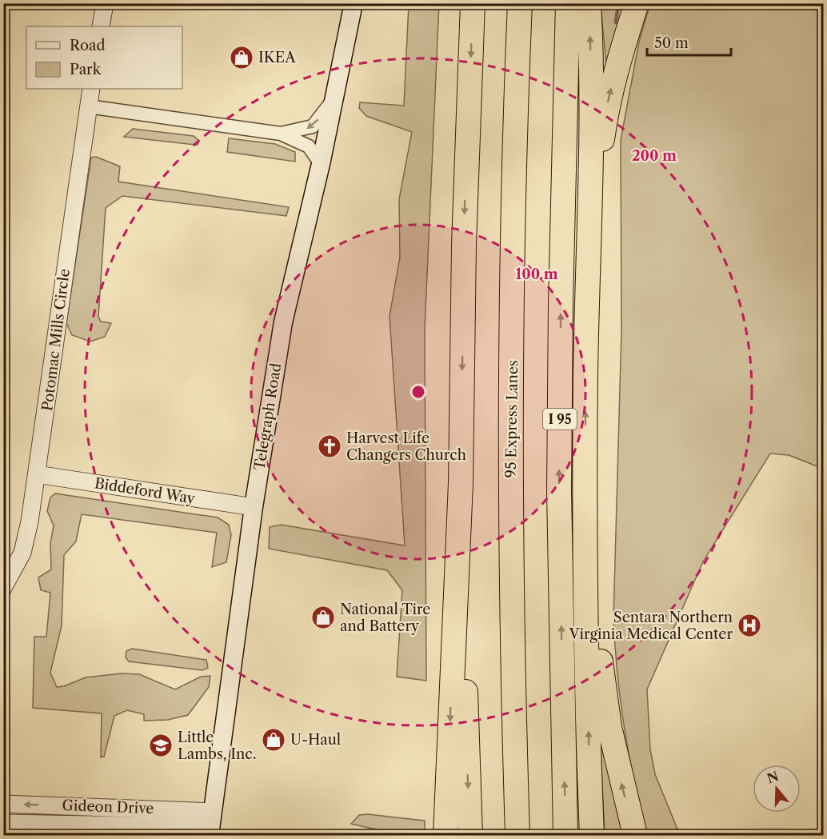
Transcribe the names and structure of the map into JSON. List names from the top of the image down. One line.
{"streets":{"highway":["95 Express Lanes","I 95"],"main road":["Telegraph Road"],"street":["Potomac Mills Circle","Biddeford Way","Gideon Drive"]},"crossings":[["Potomac Mills Circle","Biddeford Way"],["Telegraph Road","Biddeford Way"],["Telegraph Road","Gideon Drive"]],"places":{"shop":["IKEA","National Tire and Battery","U-Haul"],"church":["Harvest Life Changers Church"],"hospital":["Sentara Northern Virginia Medical Center"],"school or university":["Little Lambs, Inc."]},"legend":["Road","Park"],"scale_bar":"50 m","north":"top","rings":["200 m","100 m"]}
